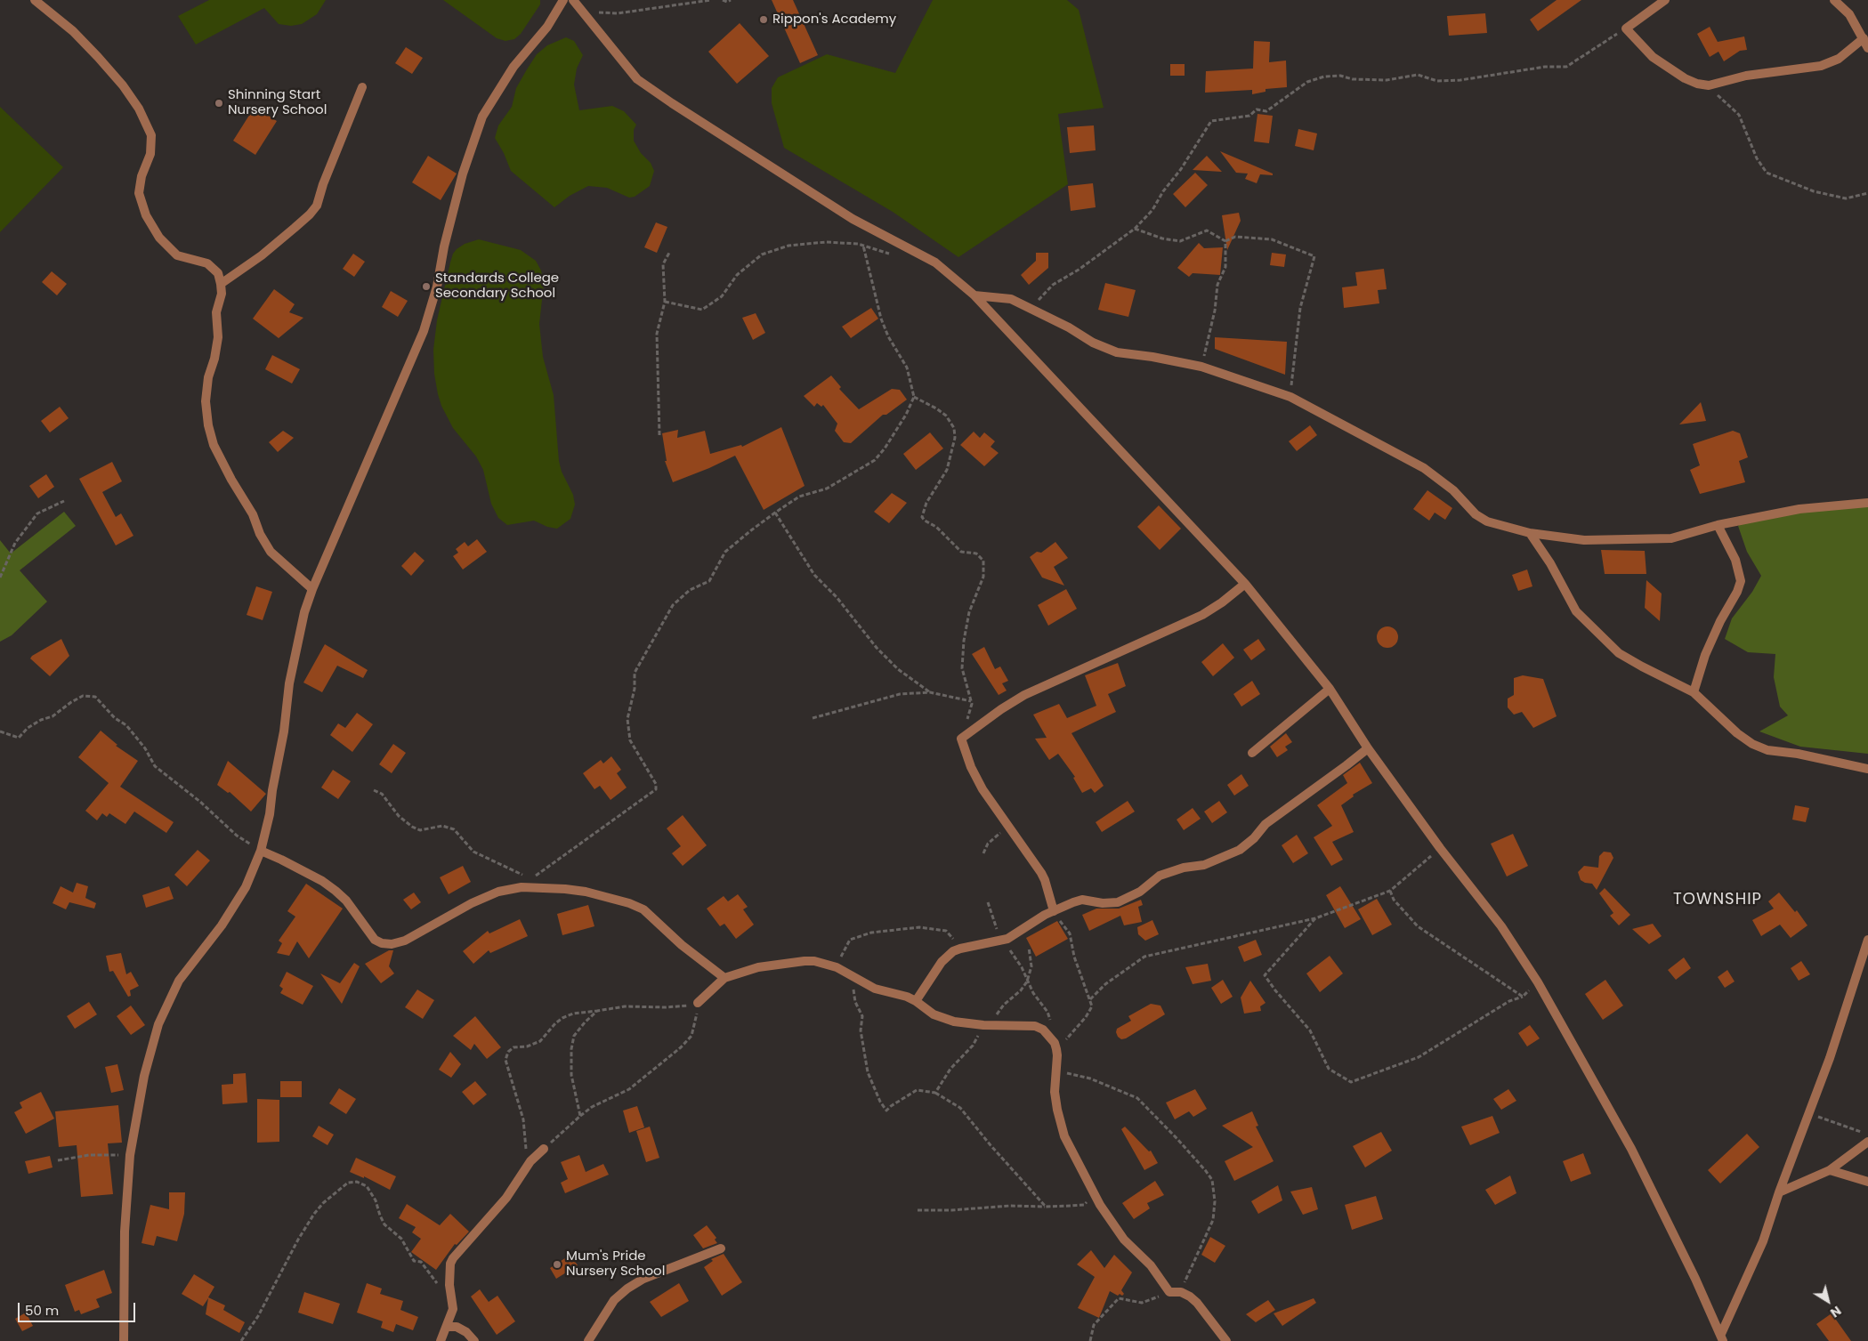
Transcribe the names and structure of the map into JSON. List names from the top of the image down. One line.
{"districts":["TOWNSHIP"],"places":["Rippon's Academy","Shinning Start Nursery School","Standards College Secondary School","Mum's Pride Nursery School"],"scale_bar":"50 m","north":"bottom right"}
